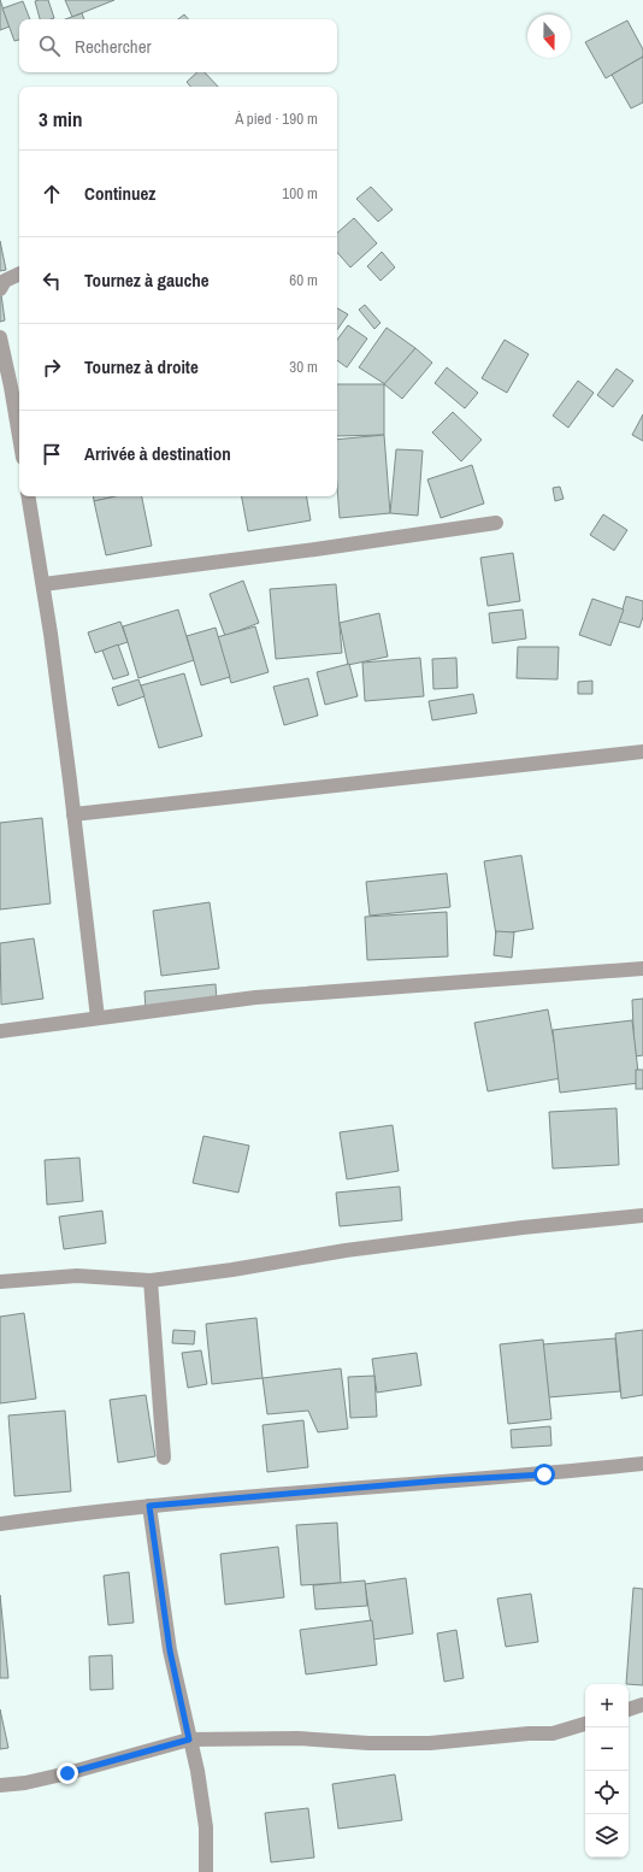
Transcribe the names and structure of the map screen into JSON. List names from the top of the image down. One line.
{"north":"bottom","page":{"search":"Rechercher","heading":["3 min","À pied · 190 m"],"list":[["Continuez","100 m"],["Tournez à gauche","60 m"],["Tournez à droite","30 m"],"Arrivée à destination"],"map_buttons":["+","−"]}}
